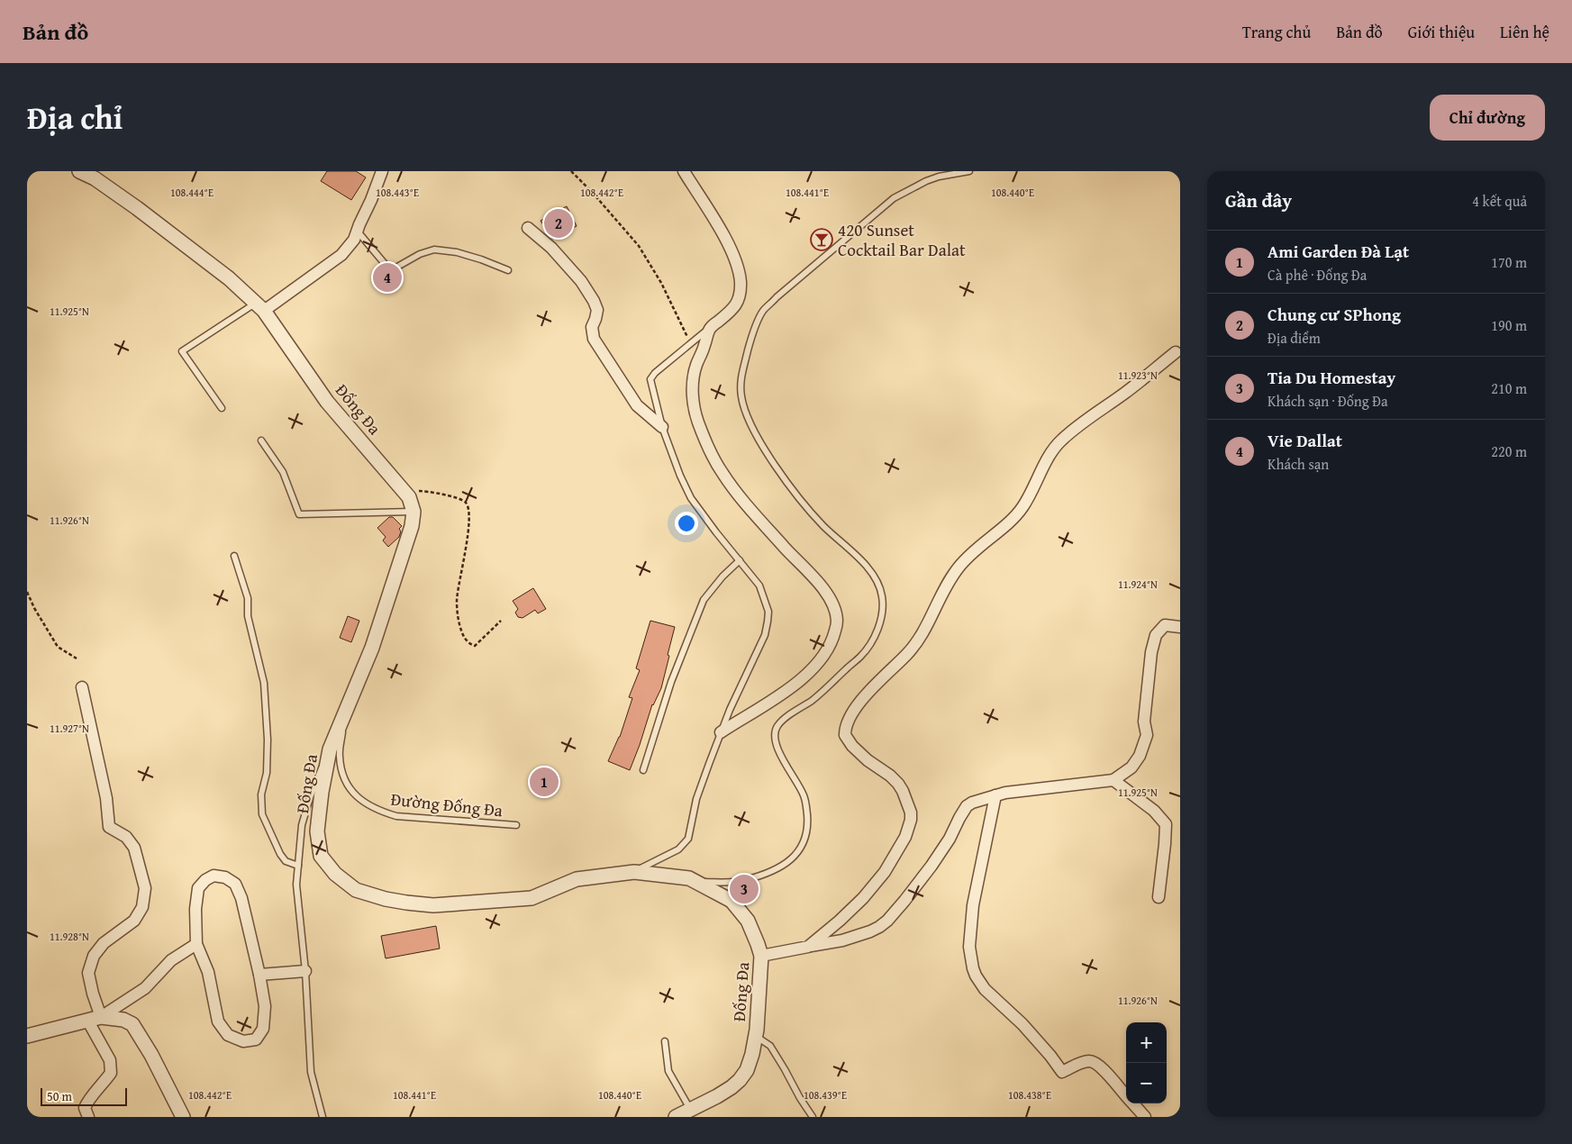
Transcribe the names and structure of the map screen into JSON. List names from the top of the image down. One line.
{"streets":{"street":["Đống Đa"],"lane":["Đường Đống Đa"]},"crossings":[["Đống Đa","Đường Đống Đa"]],"places":{"bar":["420 Sunset Cocktail Bar Dalat"]},"scale_bar":"50 m","page":{"header":"Bản đồ","nav":["Trang chủ","Bản đồ","Giới thiệu","Liên hệ"],"title":"Địa chỉ","buttons":"Chỉ đường","heading":["Gần đây","4 kết quả"],"pins":["2","4","1","3"],"list":[{"mark":"1","name":"Ami Garden Đà Lạt","note":"Cà phê · Đống Đa","value":"170 m"},{"mark":"2","name":"Chung cư SPhong","note":"Địa điểm","value":"190 m"},{"mark":"3","name":"Tia Du Homestay","note":"Khách sạn · Đống Đa","value":"210 m"},{"mark":"4","name":"Vie Dallat","note":"Khách sạn","value":"220 m"}],"map_buttons":["+","−"],"scale":"50 m"},"coordinates":["108.444°E","108.443°E","108.442°E","108.441°E","108.440°E","11.925°N","11.923°N","11.926°N","11.924°N","11.927°N","11.928°N","108.439°E","108.438°E"]}
